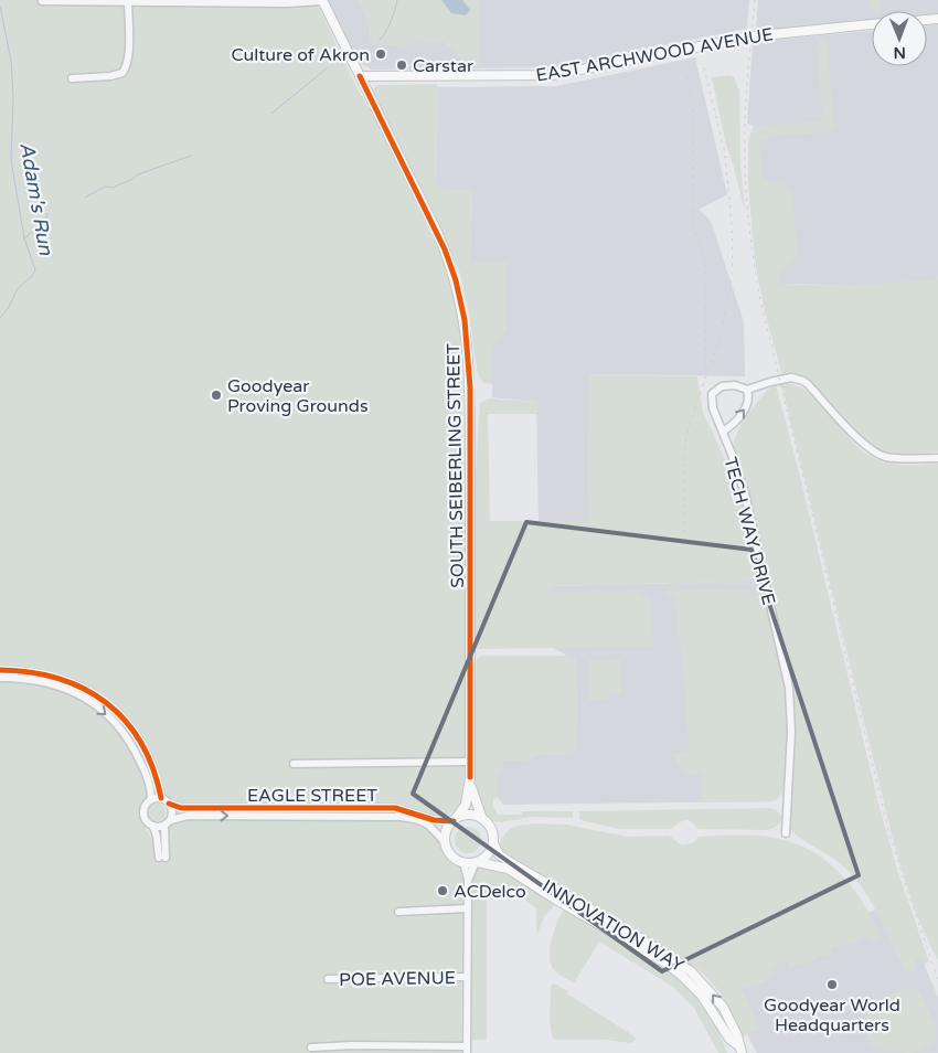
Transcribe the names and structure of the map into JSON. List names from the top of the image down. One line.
{"streets":{"main road":["EAST ARCHWOOD AVENUE","SOUTH SEIBERLING STREET","INNOVATION WAY"],"street":["TECH WAY DRIVE","EAGLE STREET","POE AVENUE"]},"crossings":[["EAST ARCHWOOD AVENUE","SOUTH SEIBERLING STREET"],["SOUTH SEIBERLING STREET","EAGLE STREET"],["SOUTH SEIBERLING STREET","INNOVATION WAY"],["EAGLE STREET","INNOVATION WAY"]],"water":["Adam's Run"],"places":["Culture of Akron","Carstar","Goodyear Proving Grounds","ACDelco","Goodyear World Headquarters"],"north":"bottom"}
